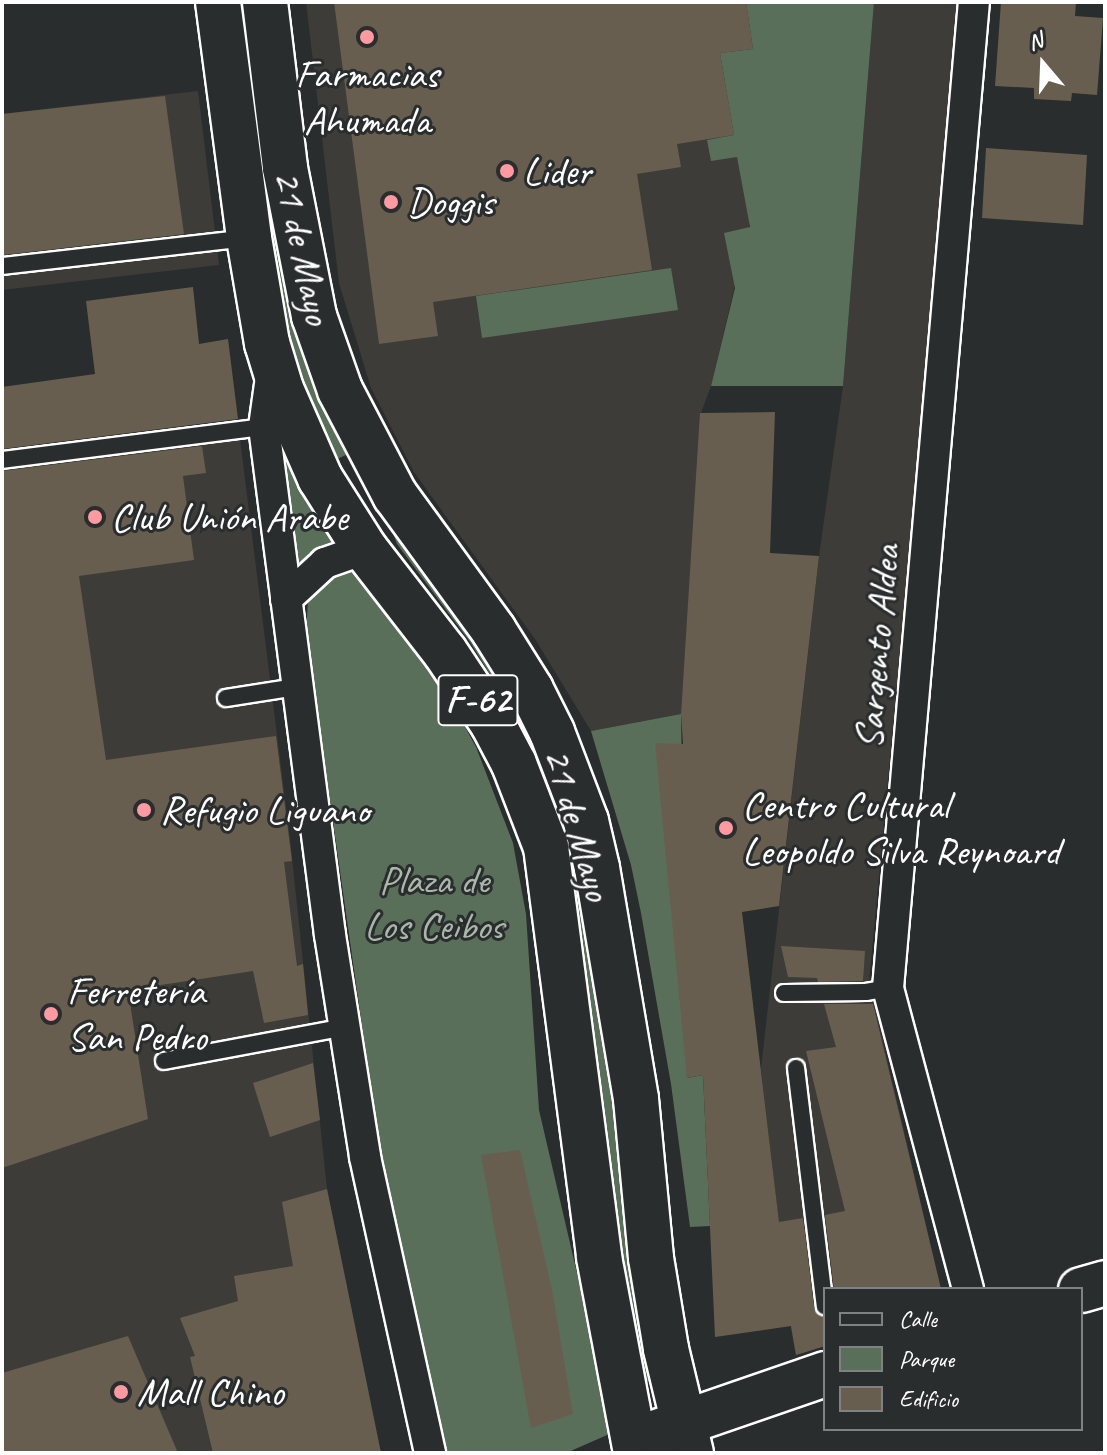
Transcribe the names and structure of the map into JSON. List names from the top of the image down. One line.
{"streets":{"main road":["21 de Mayo","F-62"],"street":["Sargento Aldea"]},"parks":["Plaza de Los Ceibos"],"places":["Farmacias Ahumada","Lider","Doggis","Club Unión Arabe","Refugio Liguano","Centro Cultural Leopoldo Silva Reynoard","Ferretería San Pedro","Mall Chino"],"legend":["Calle","Parque","Edificio"],"north":"top"}
